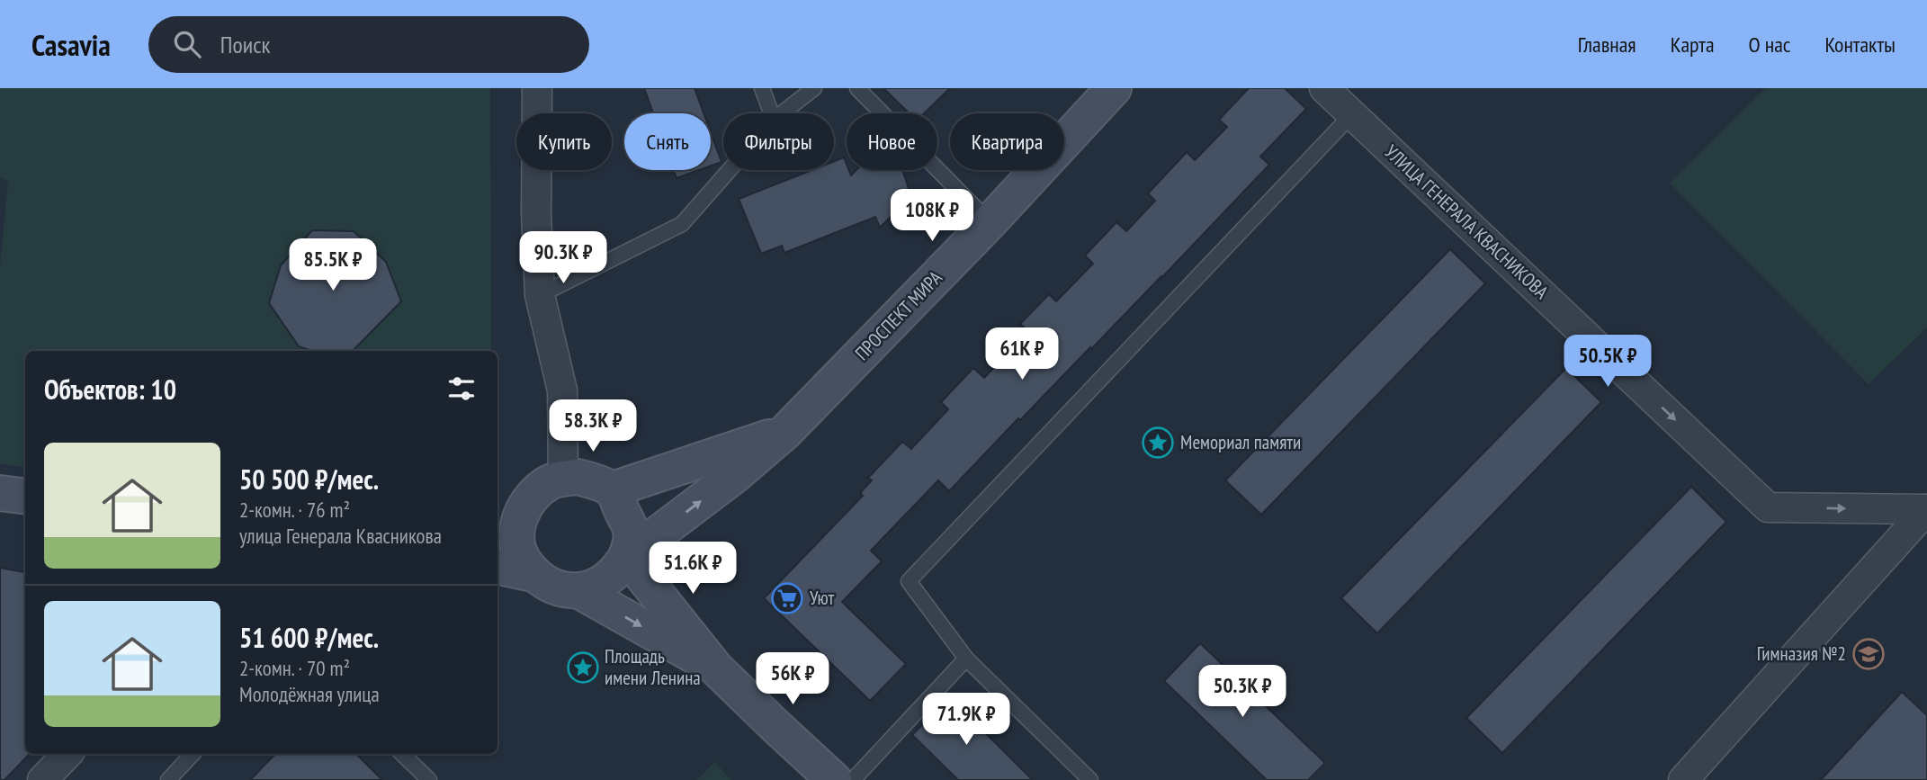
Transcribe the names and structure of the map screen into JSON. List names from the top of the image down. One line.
{"streets":{"street":["УЛИЦА ГЕНЕРАЛА КВАСНИКОВА","ПРОСПЕКТ МИРА"]},"one_way":["УЛИЦА ГЕНЕРАЛА КВАСНИКОВА"],"places":{"place":["Мемориал памяти","Площадь имени Ленина"],"supermarket":["Уют"],"school or university":["Гимназия №2"]},"page":{"header":"Casavia","search":"Поиск","nav":["Главная","Карта","О нас","Контакты"],"chip":["Купить","Снять","Фильтры","Новое","Квартира"],"price":["108K ₽","90.3K ₽","85.5K ₽","61K ₽","50.5K ₽","58.3K ₽","51.6K ₽","56K ₽","50.3K ₽","71.9K ₽"],"heading":"Объектов: 10","list":[{"name":"50 500 ₽/мес.","note":"2-комн. · 76 m² · улица Генерала Квасникова"},{"name":"51 600 ₽/мес.","note":"2-комн. · 70 m² · Молодёжная улица"}]}}
